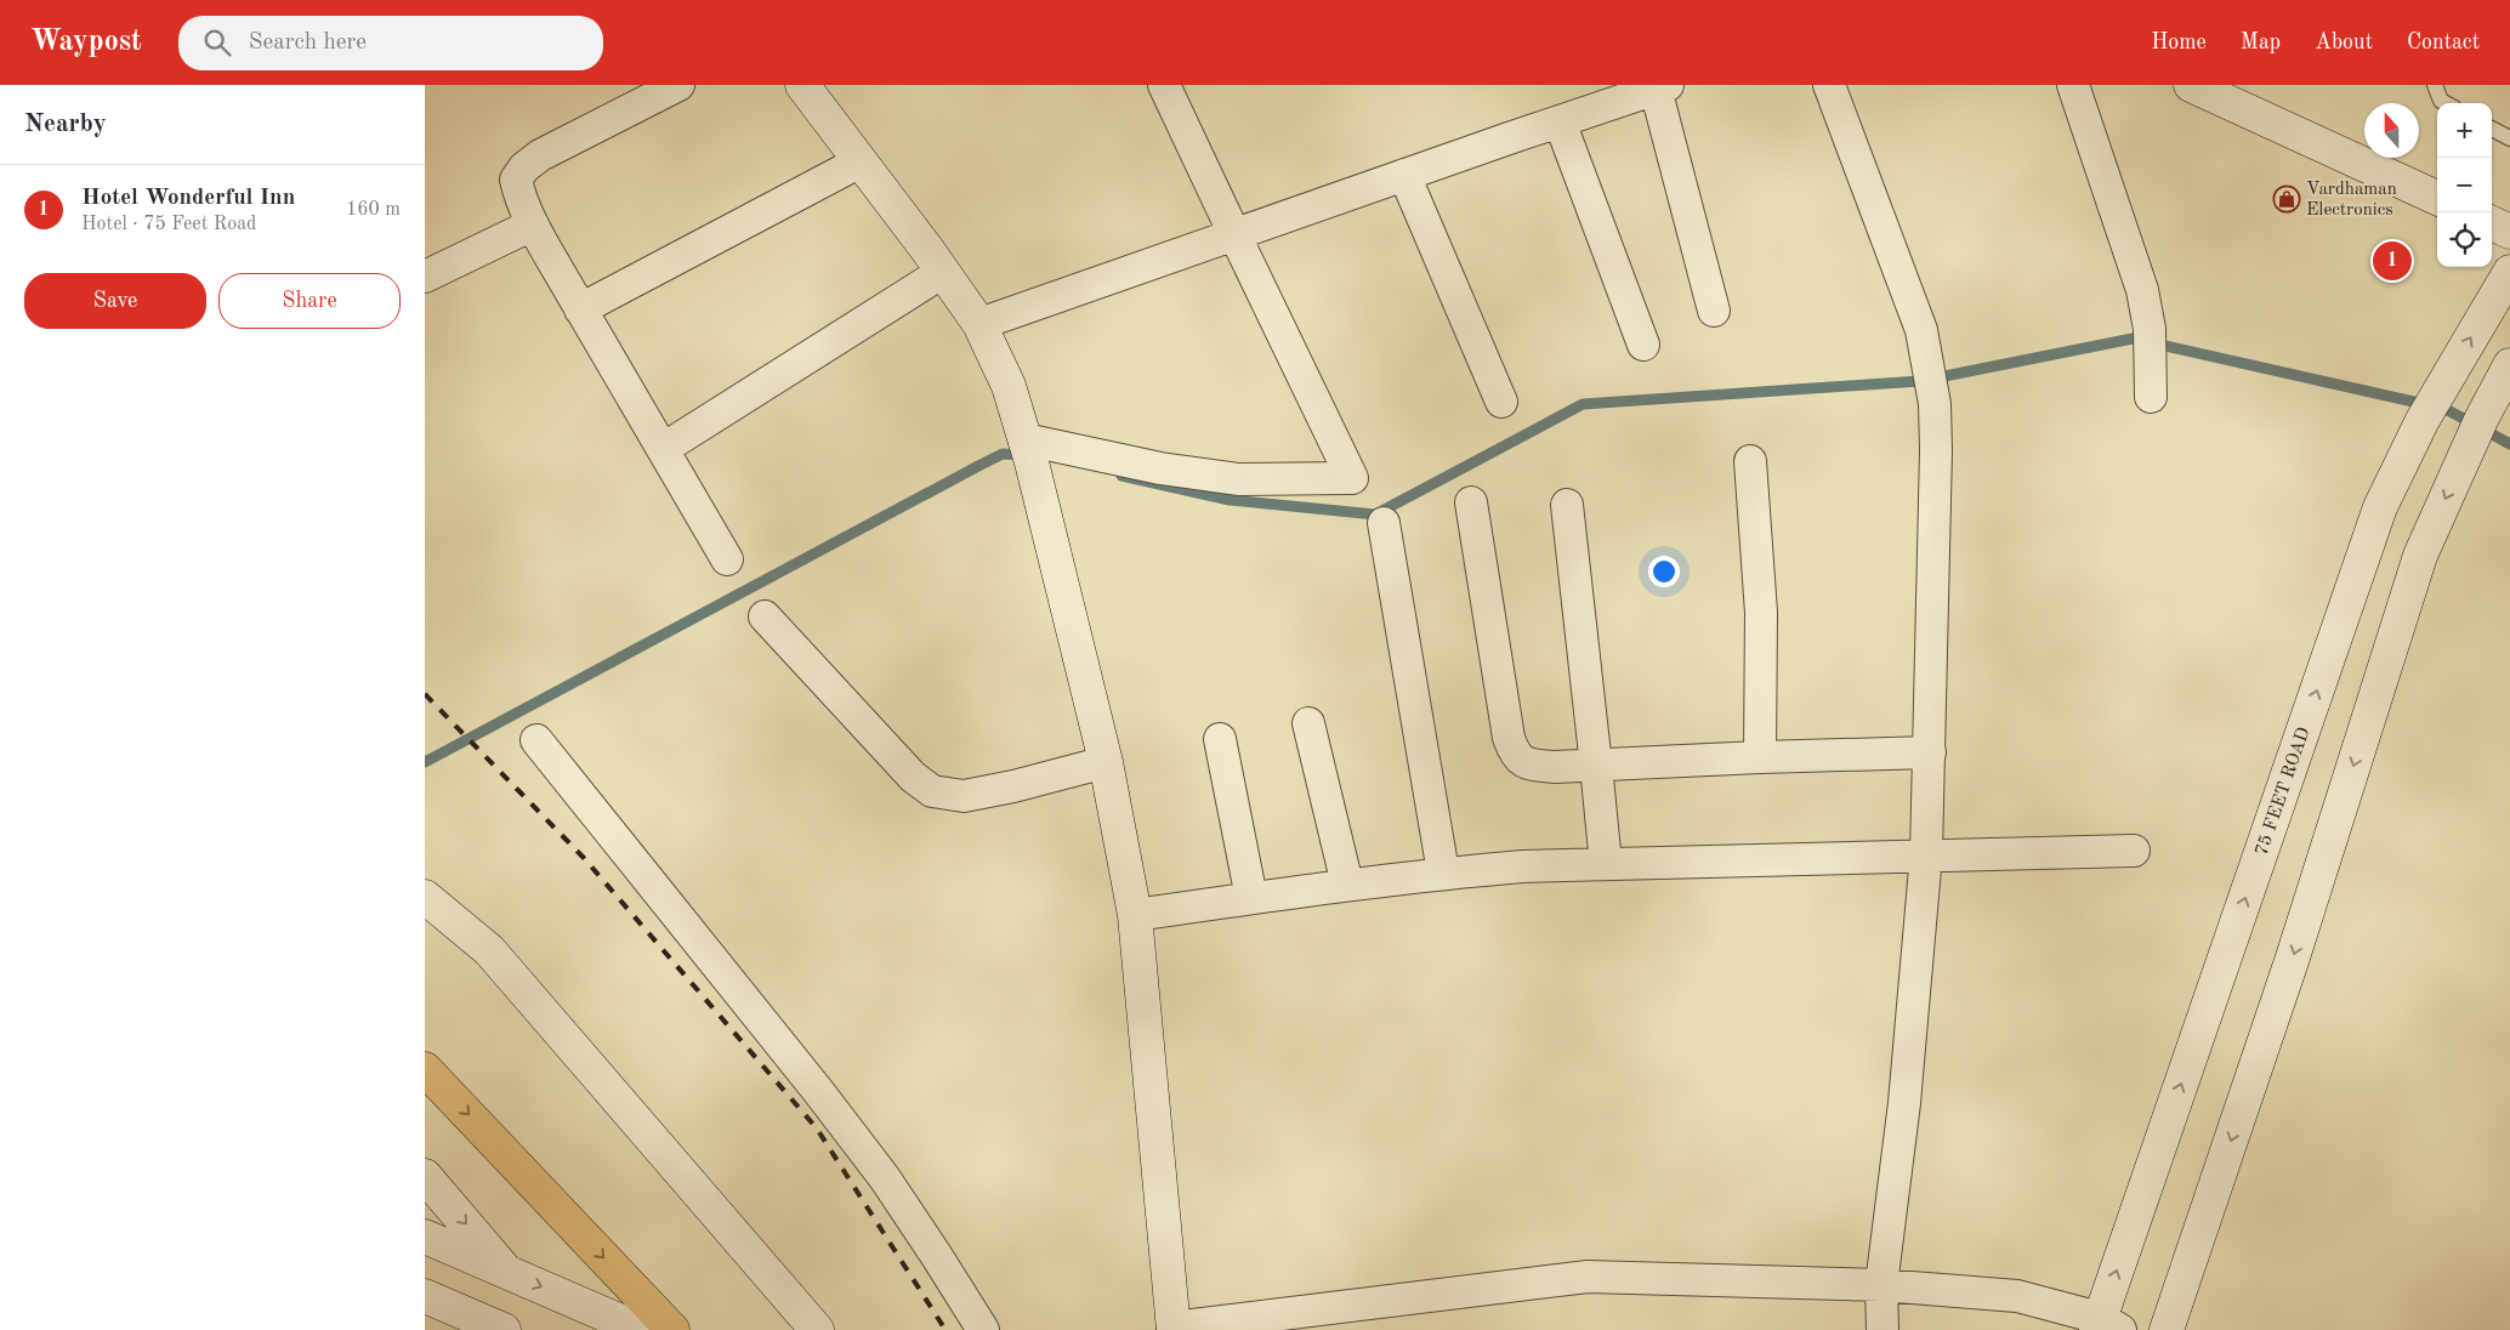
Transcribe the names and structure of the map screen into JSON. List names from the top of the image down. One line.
{"streets":{"street":["75 FEET ROAD"]},"places":{"shop":["Vardhaman Electronics"]},"north":"top","page":{"header":"Waypost","search":"Search here","nav":["Home","Map","About","Contact"],"heading":"Nearby","map_buttons":["+","−"],"list":[{"mark":"1","name":"Hotel Wonderful Inn","note":"Hotel · 75 Feet Road","value":"160 m"}],"pins":"1","buttons":["Save","Share"]}}
